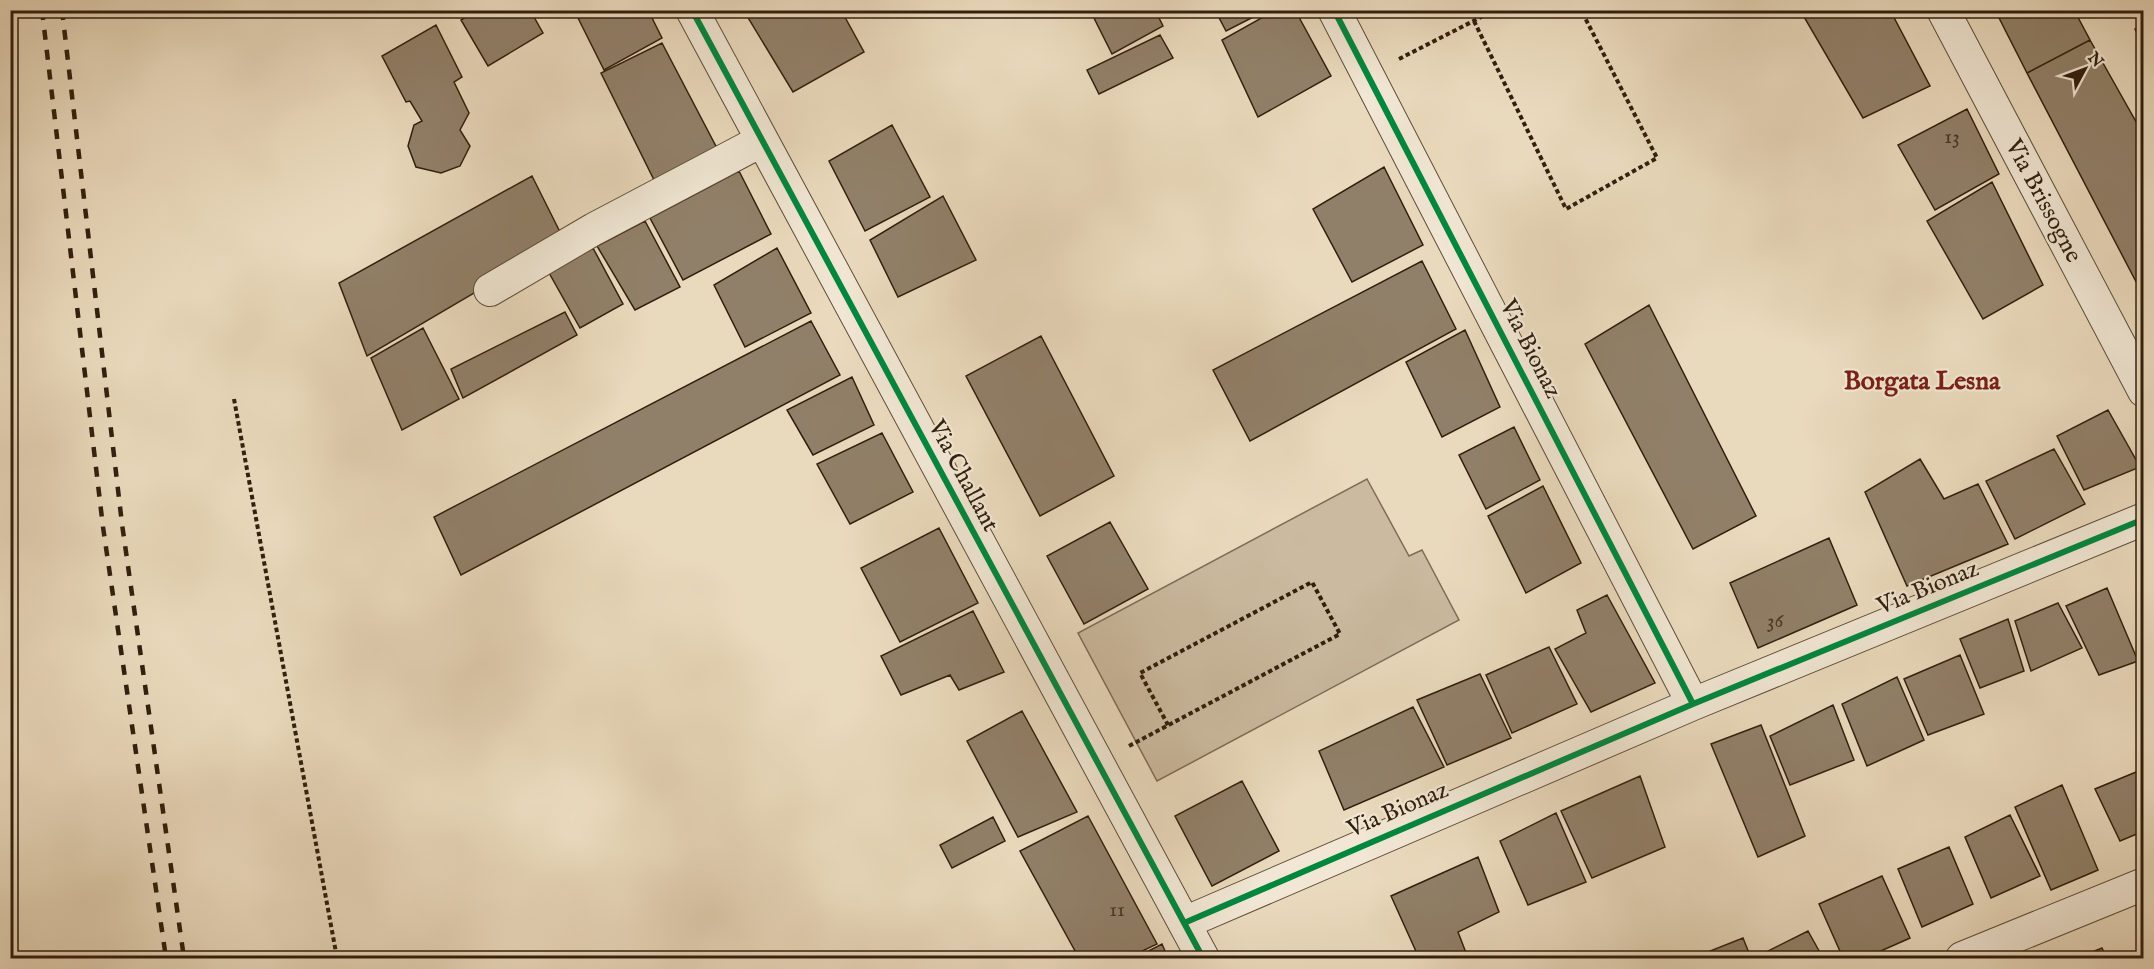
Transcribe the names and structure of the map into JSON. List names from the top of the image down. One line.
{"streets":{"street":["Via Brissogne","Via Bionaz","Via Challant"]},"crossings":[["Via Bionaz","Via Challant"]],"districts":["Borgata Lesna"],"house_numbers":["13","36","11"],"north":"top right"}
